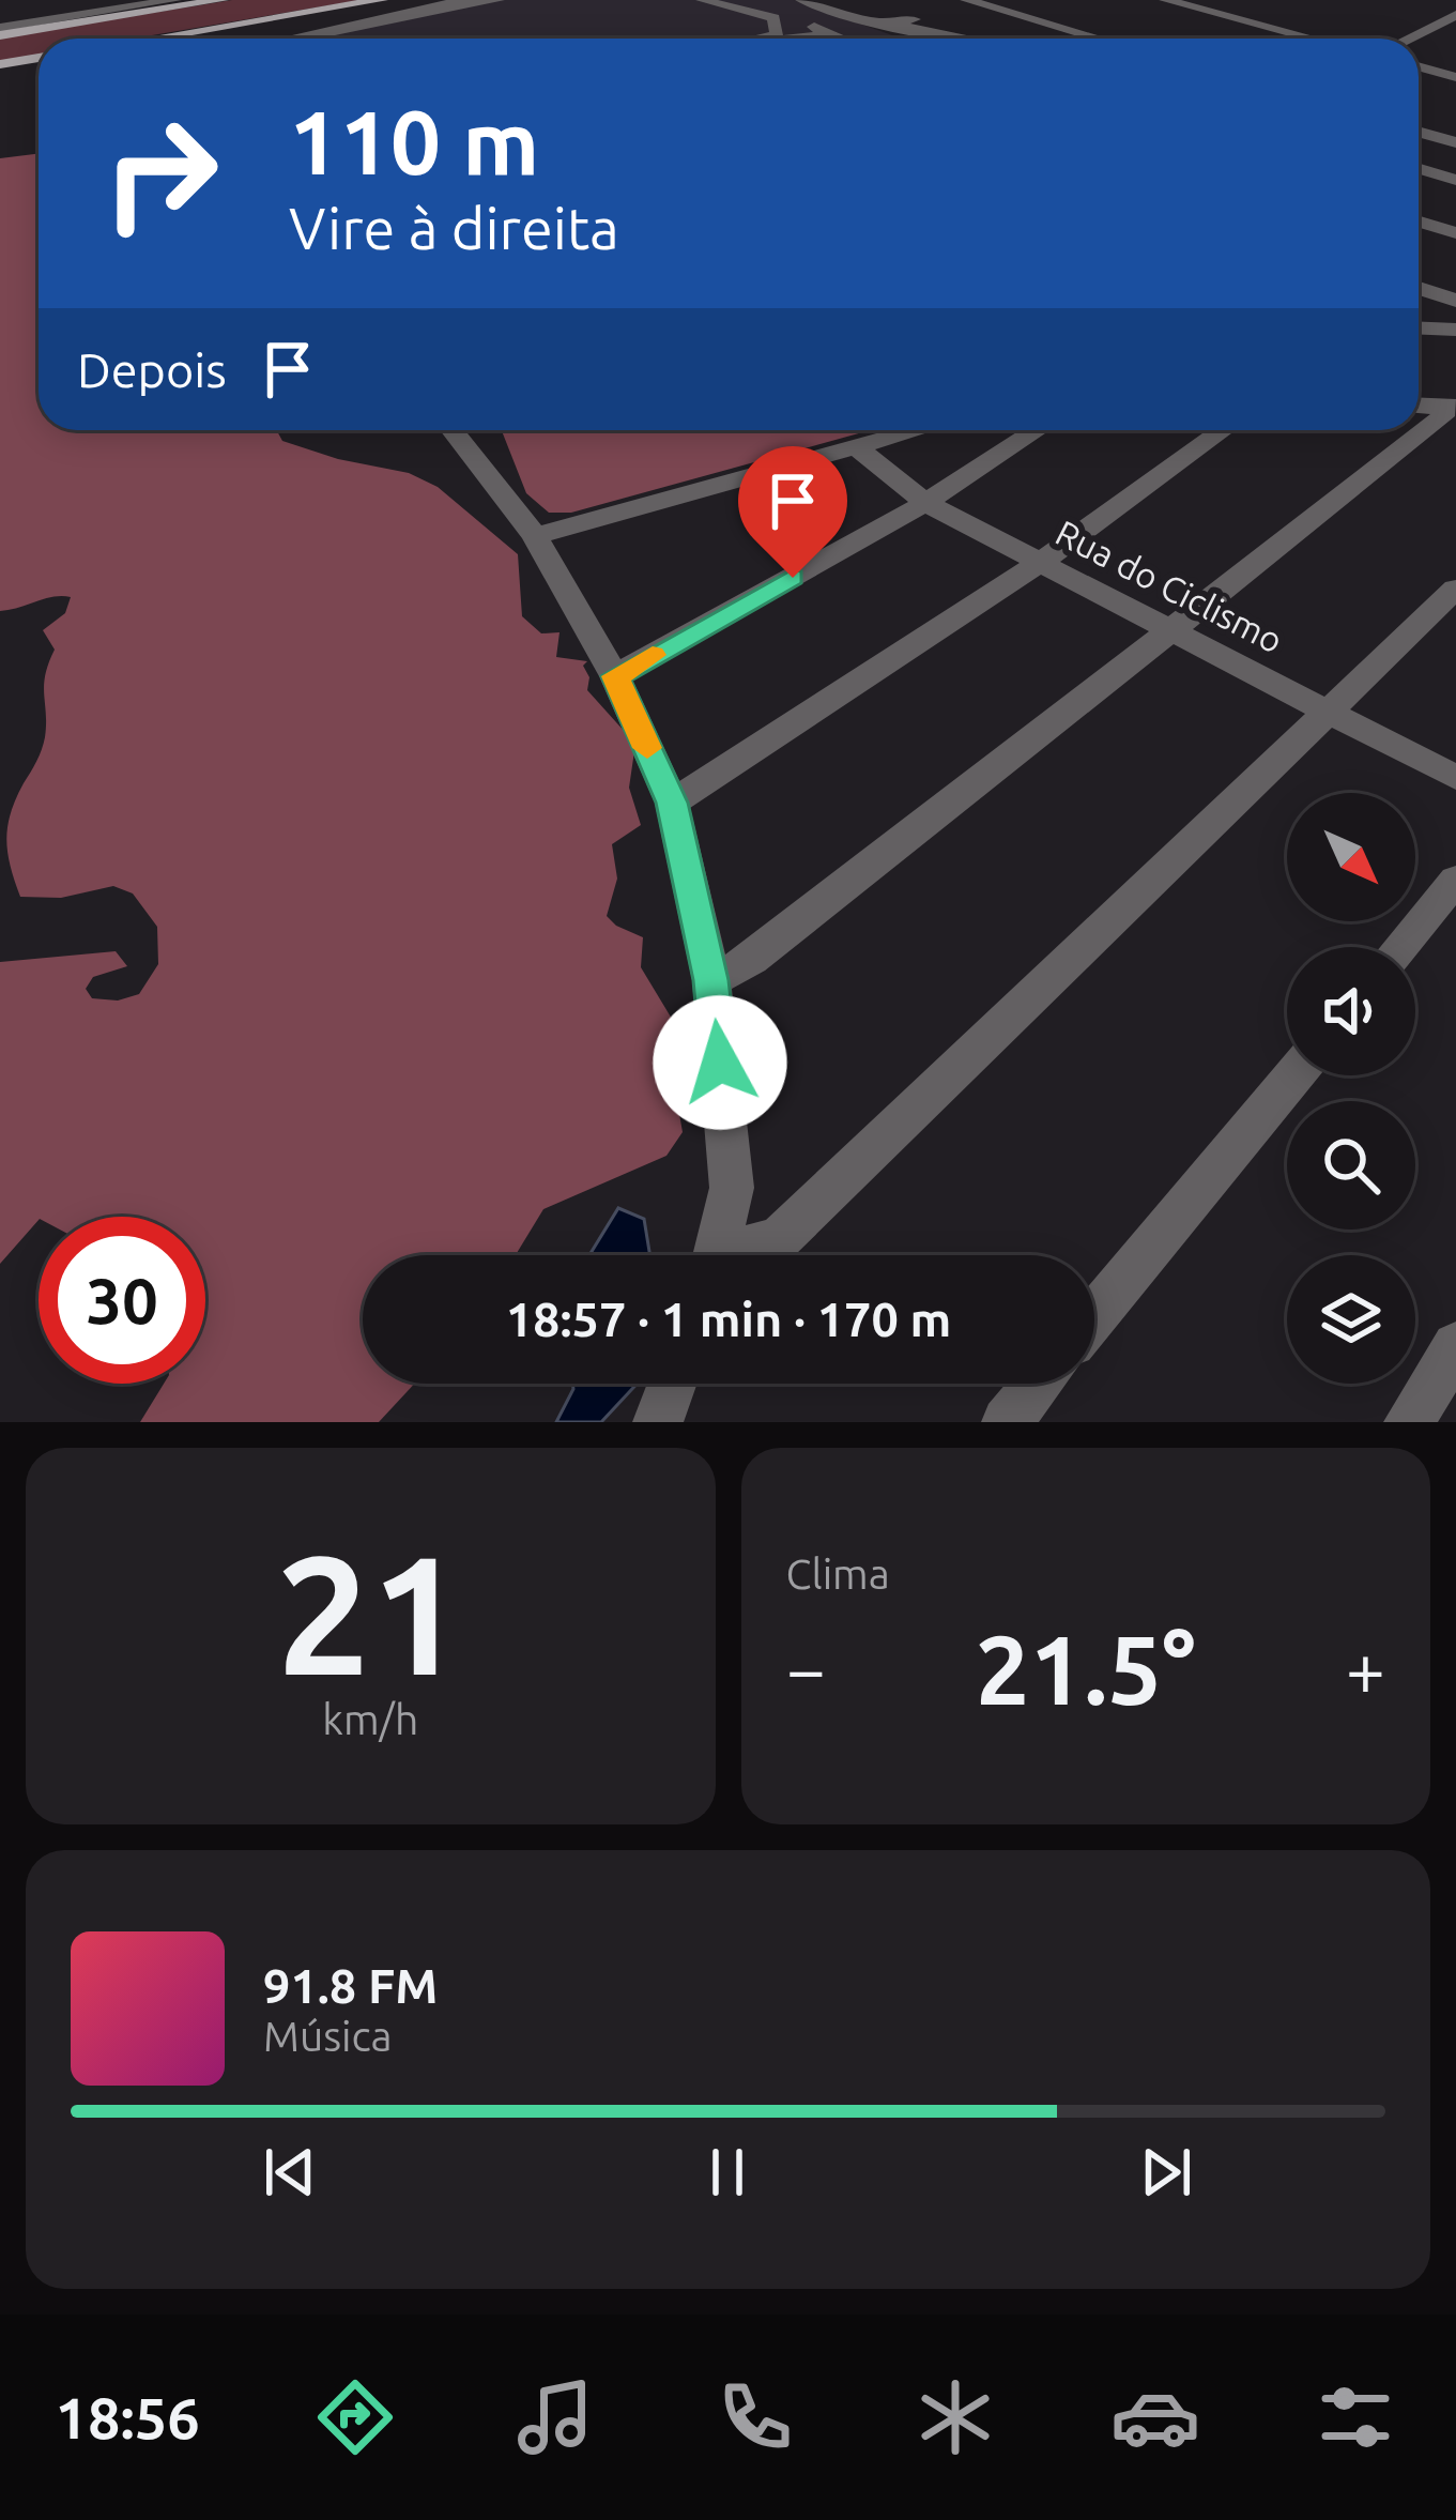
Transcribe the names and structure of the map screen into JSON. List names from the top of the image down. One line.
{"streets":{"street":["Rua do Ciclismo"]},"north":"bottom right","page":{"turn":["110 m","Vire à direita"],"then":"Depois","limit":"30","trip":"18:57 · 1 min · 170 m","tile":[["21","km/h"],"Clima"],"heat":["−","21.5°","+"],"song":["91.8 FM","Música"],"tabs":"18:56"}}
